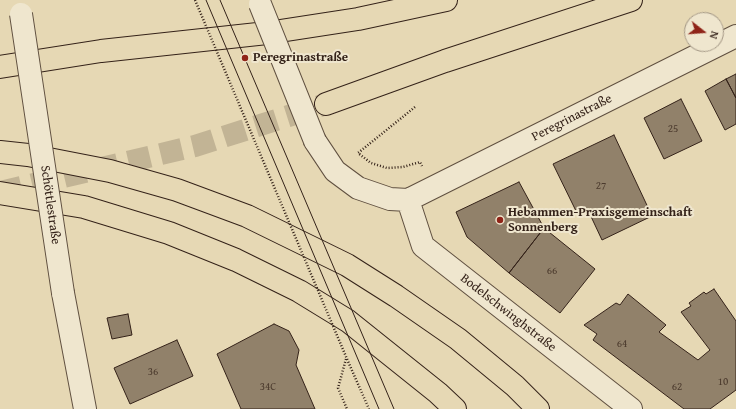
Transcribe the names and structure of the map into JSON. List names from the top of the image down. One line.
{"streets":{"street":["Peregrinastraße","Schöttlestraße","Bodelschwinghstraße"]},"crossings":[["Peregrinastraße","Bodelschwinghstraße"]],"places":["Peregrinastraße","Hebammen-Praxisgemeinschaft Sonnenberg"],"house_numbers":["25","27","66","64","36","10","34C","62"],"north":"right"}
